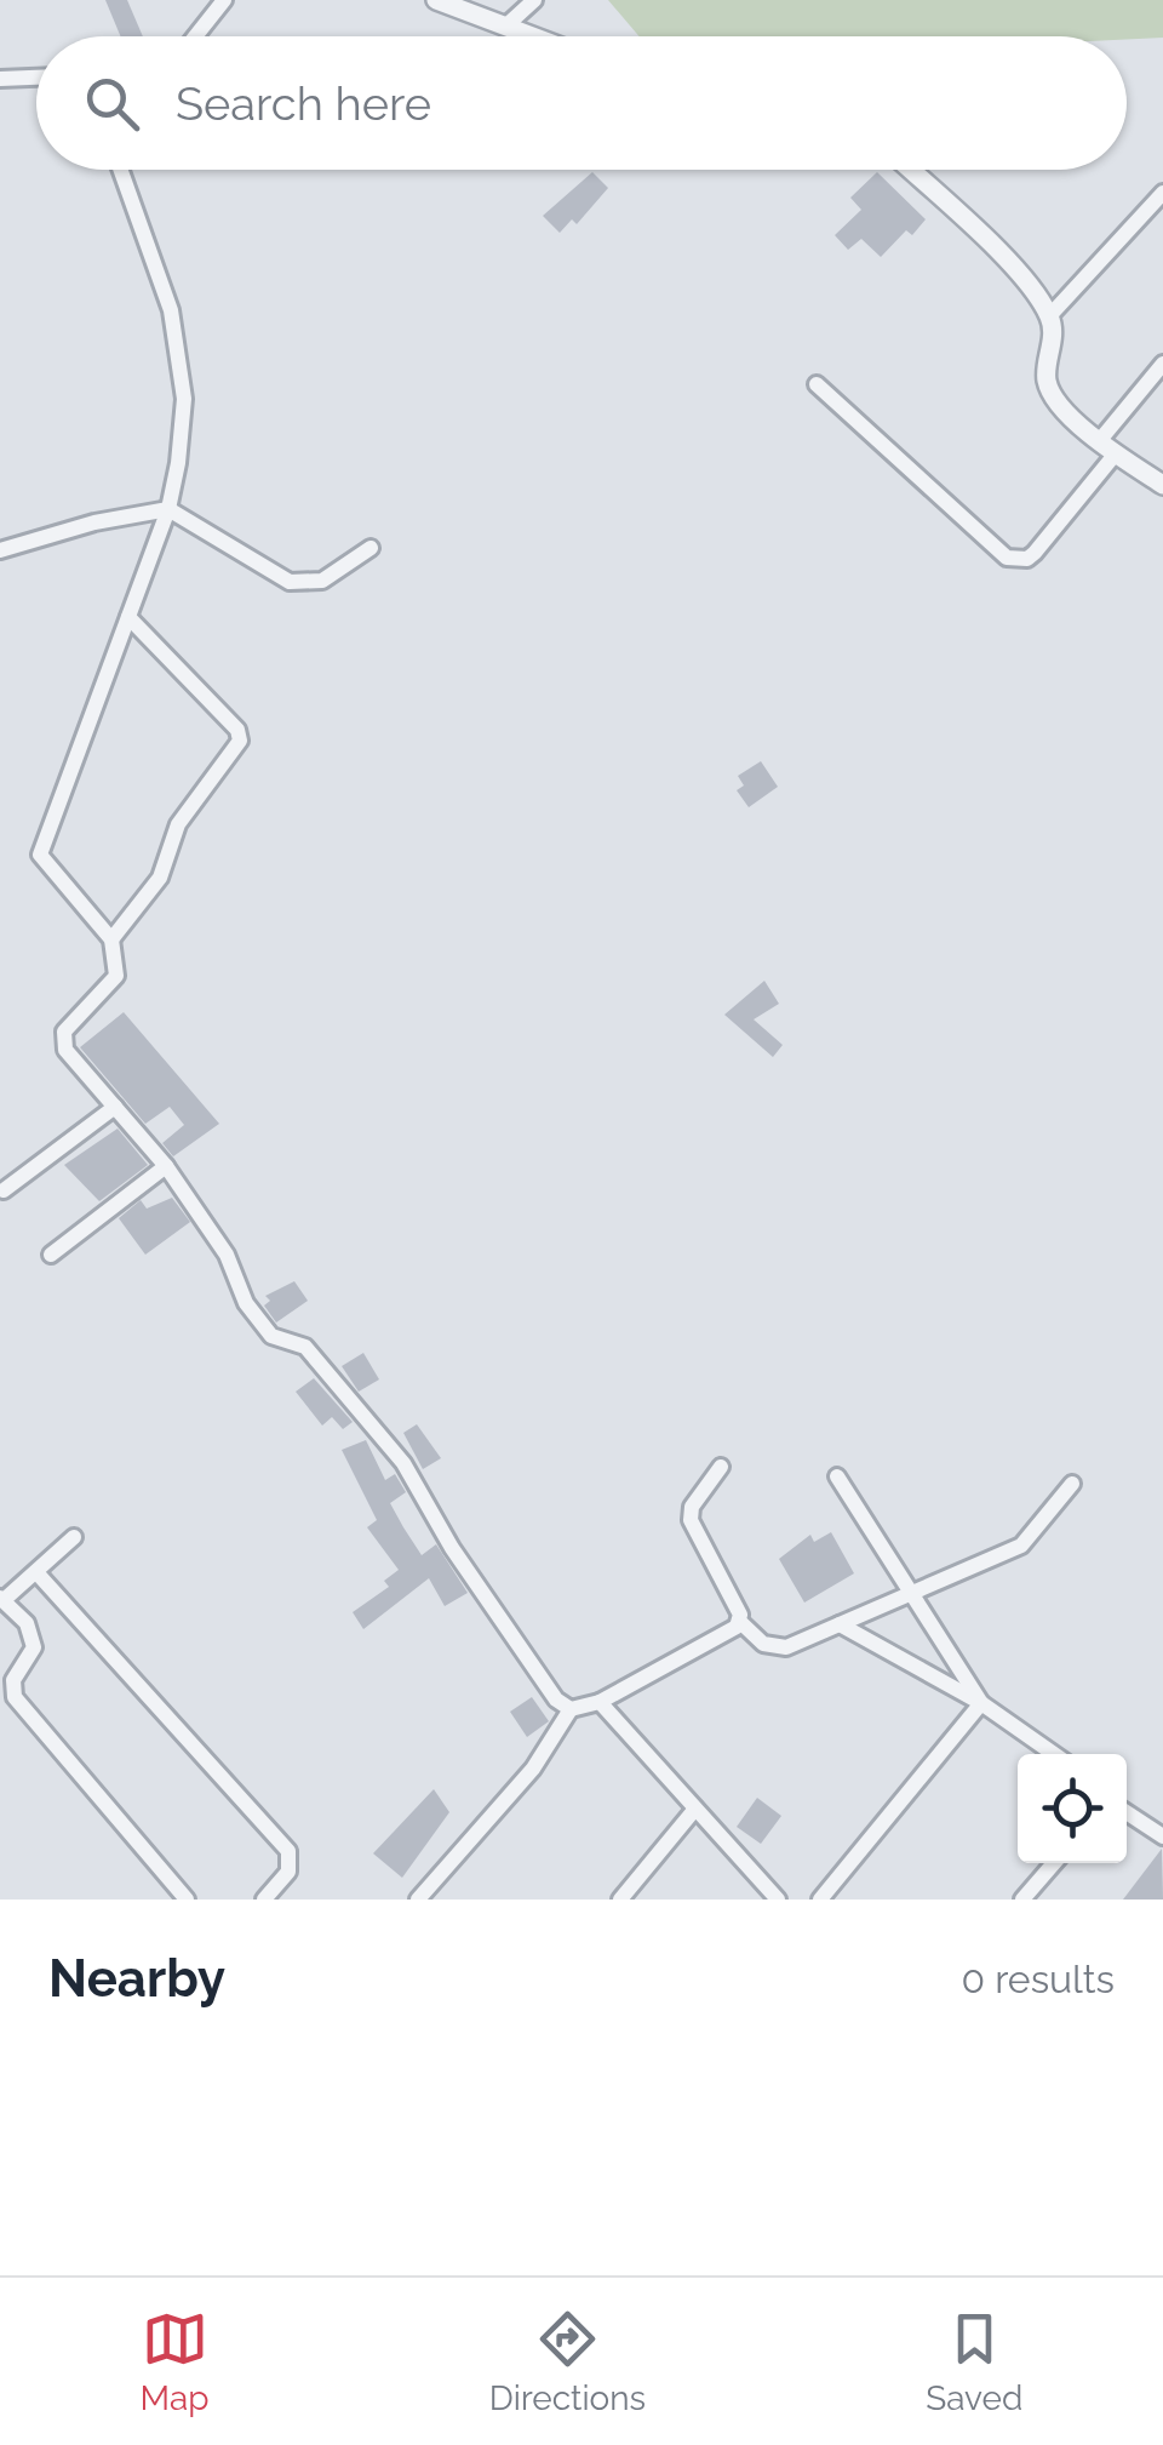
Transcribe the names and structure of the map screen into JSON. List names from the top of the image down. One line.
{"page":{"search":"Search here","heading":["Nearby","0 results"],"nav":["Map","Directions","Saved"]}}
